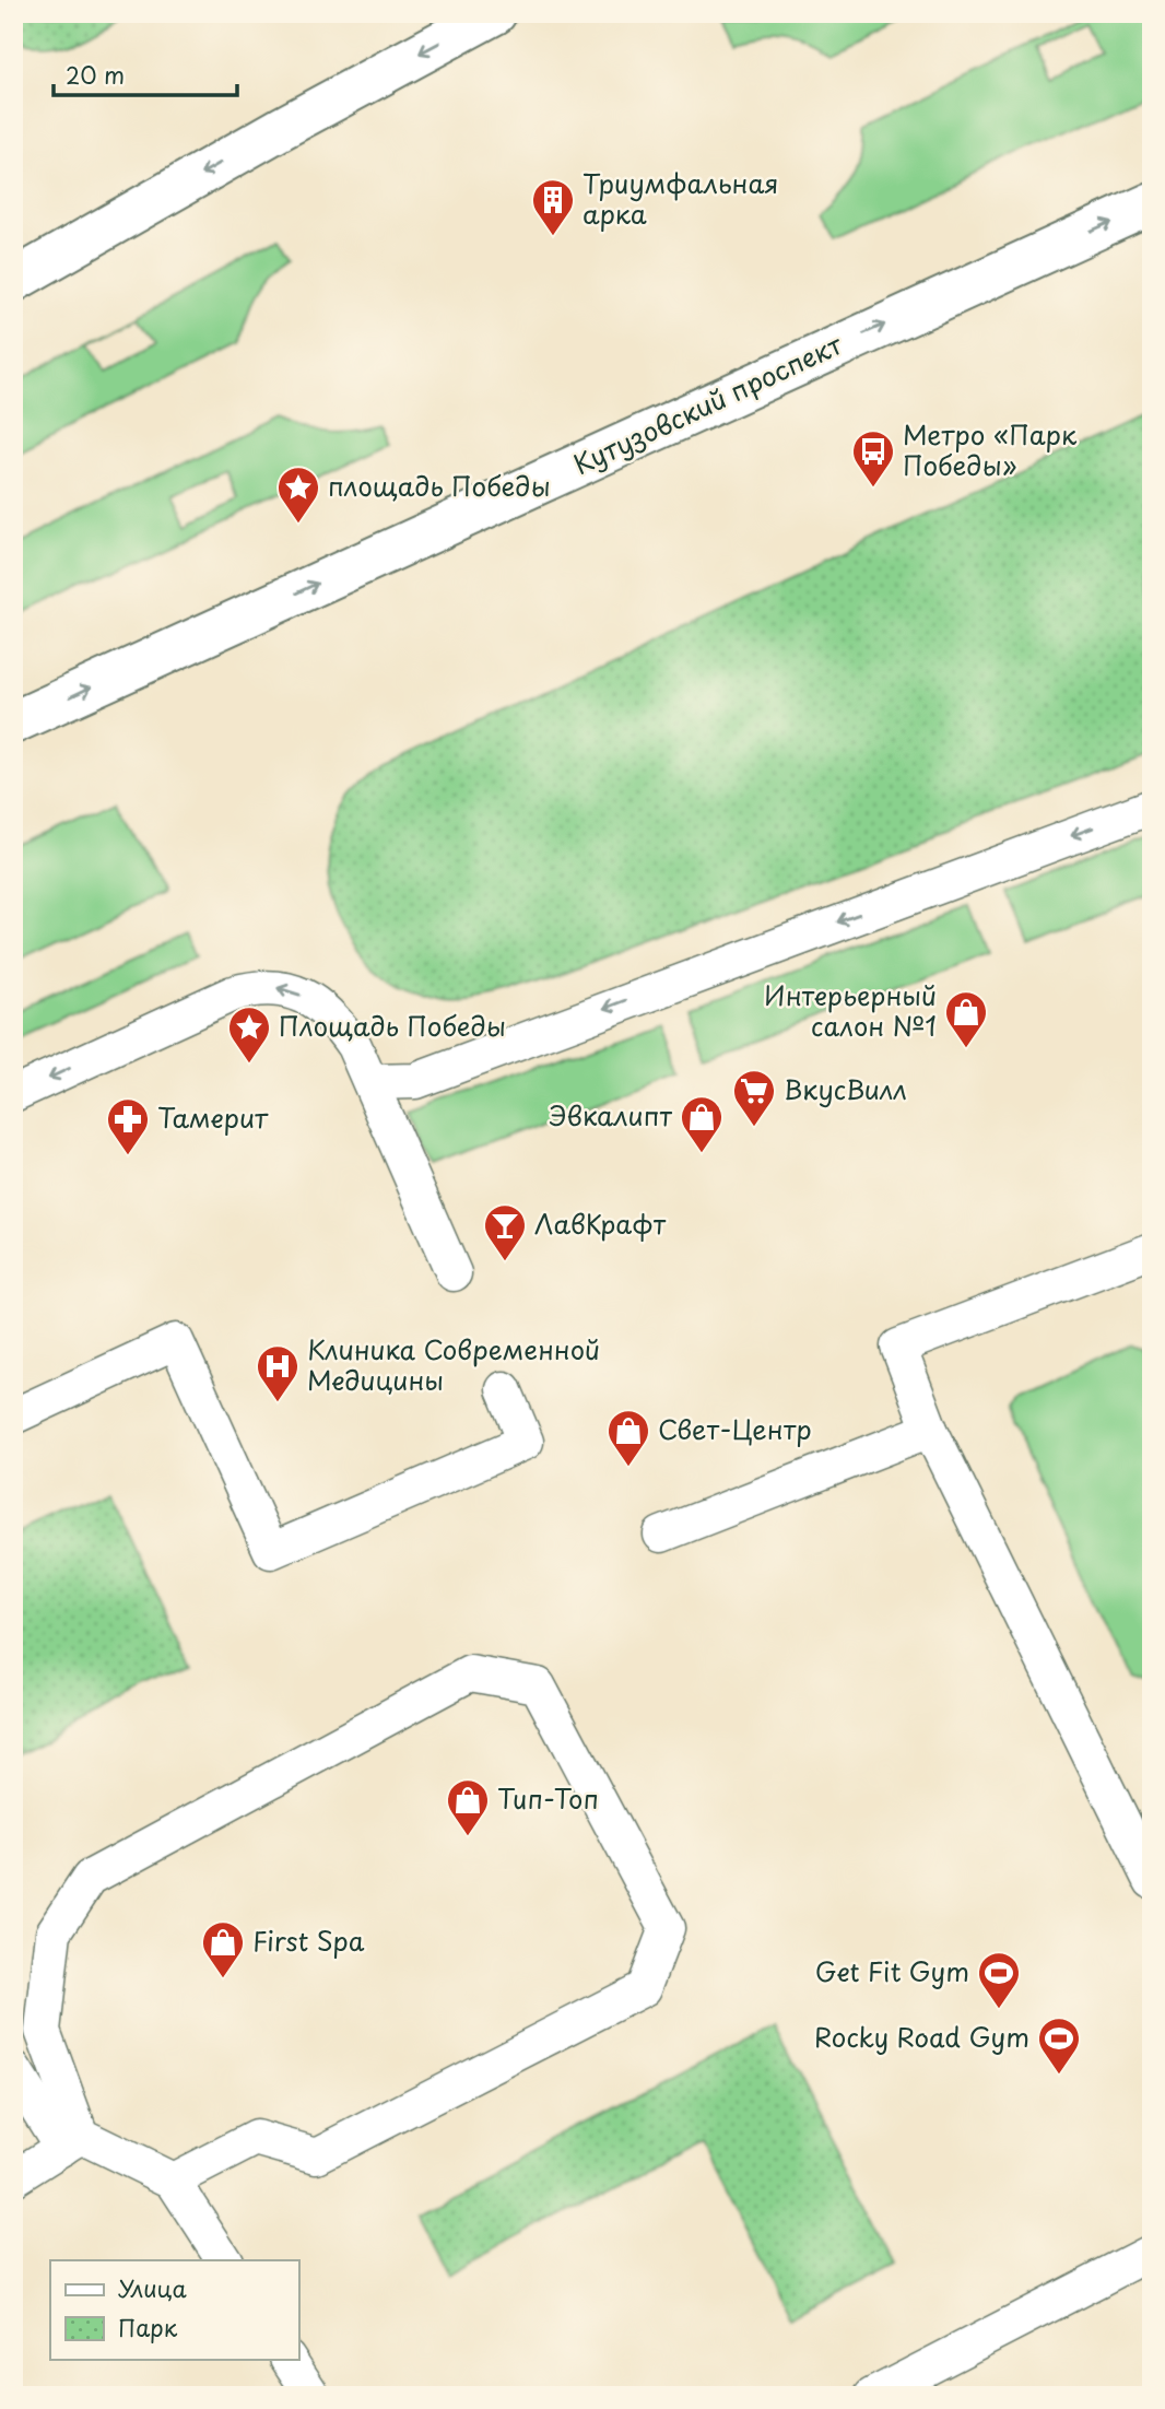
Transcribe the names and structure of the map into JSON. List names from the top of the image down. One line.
{"streets":{"main road":["Кутузовский проспект"]},"one_way":["Кутузовский проспект"],"places":{"building":["Триумфальная арка"],"bus stop":["Метро «Парк Победы»"],"place":["площадь Победы","Площадь Победы"],"shop":["Интерьерный салон №1","Эвкалипт","Свет-Центр","Тип-Топ","First Spa"],"supermarket":["ВкусВилл"],"pharmacy":["Тамерит"],"bar":["ЛавКрафт"],"hospital":["Клиника Современной Медицины"],"sports":["Get Fit Gym","Rocky Road Gym"]},"legend":["Улица","Парк"],"scale_bar":"20 m"}
